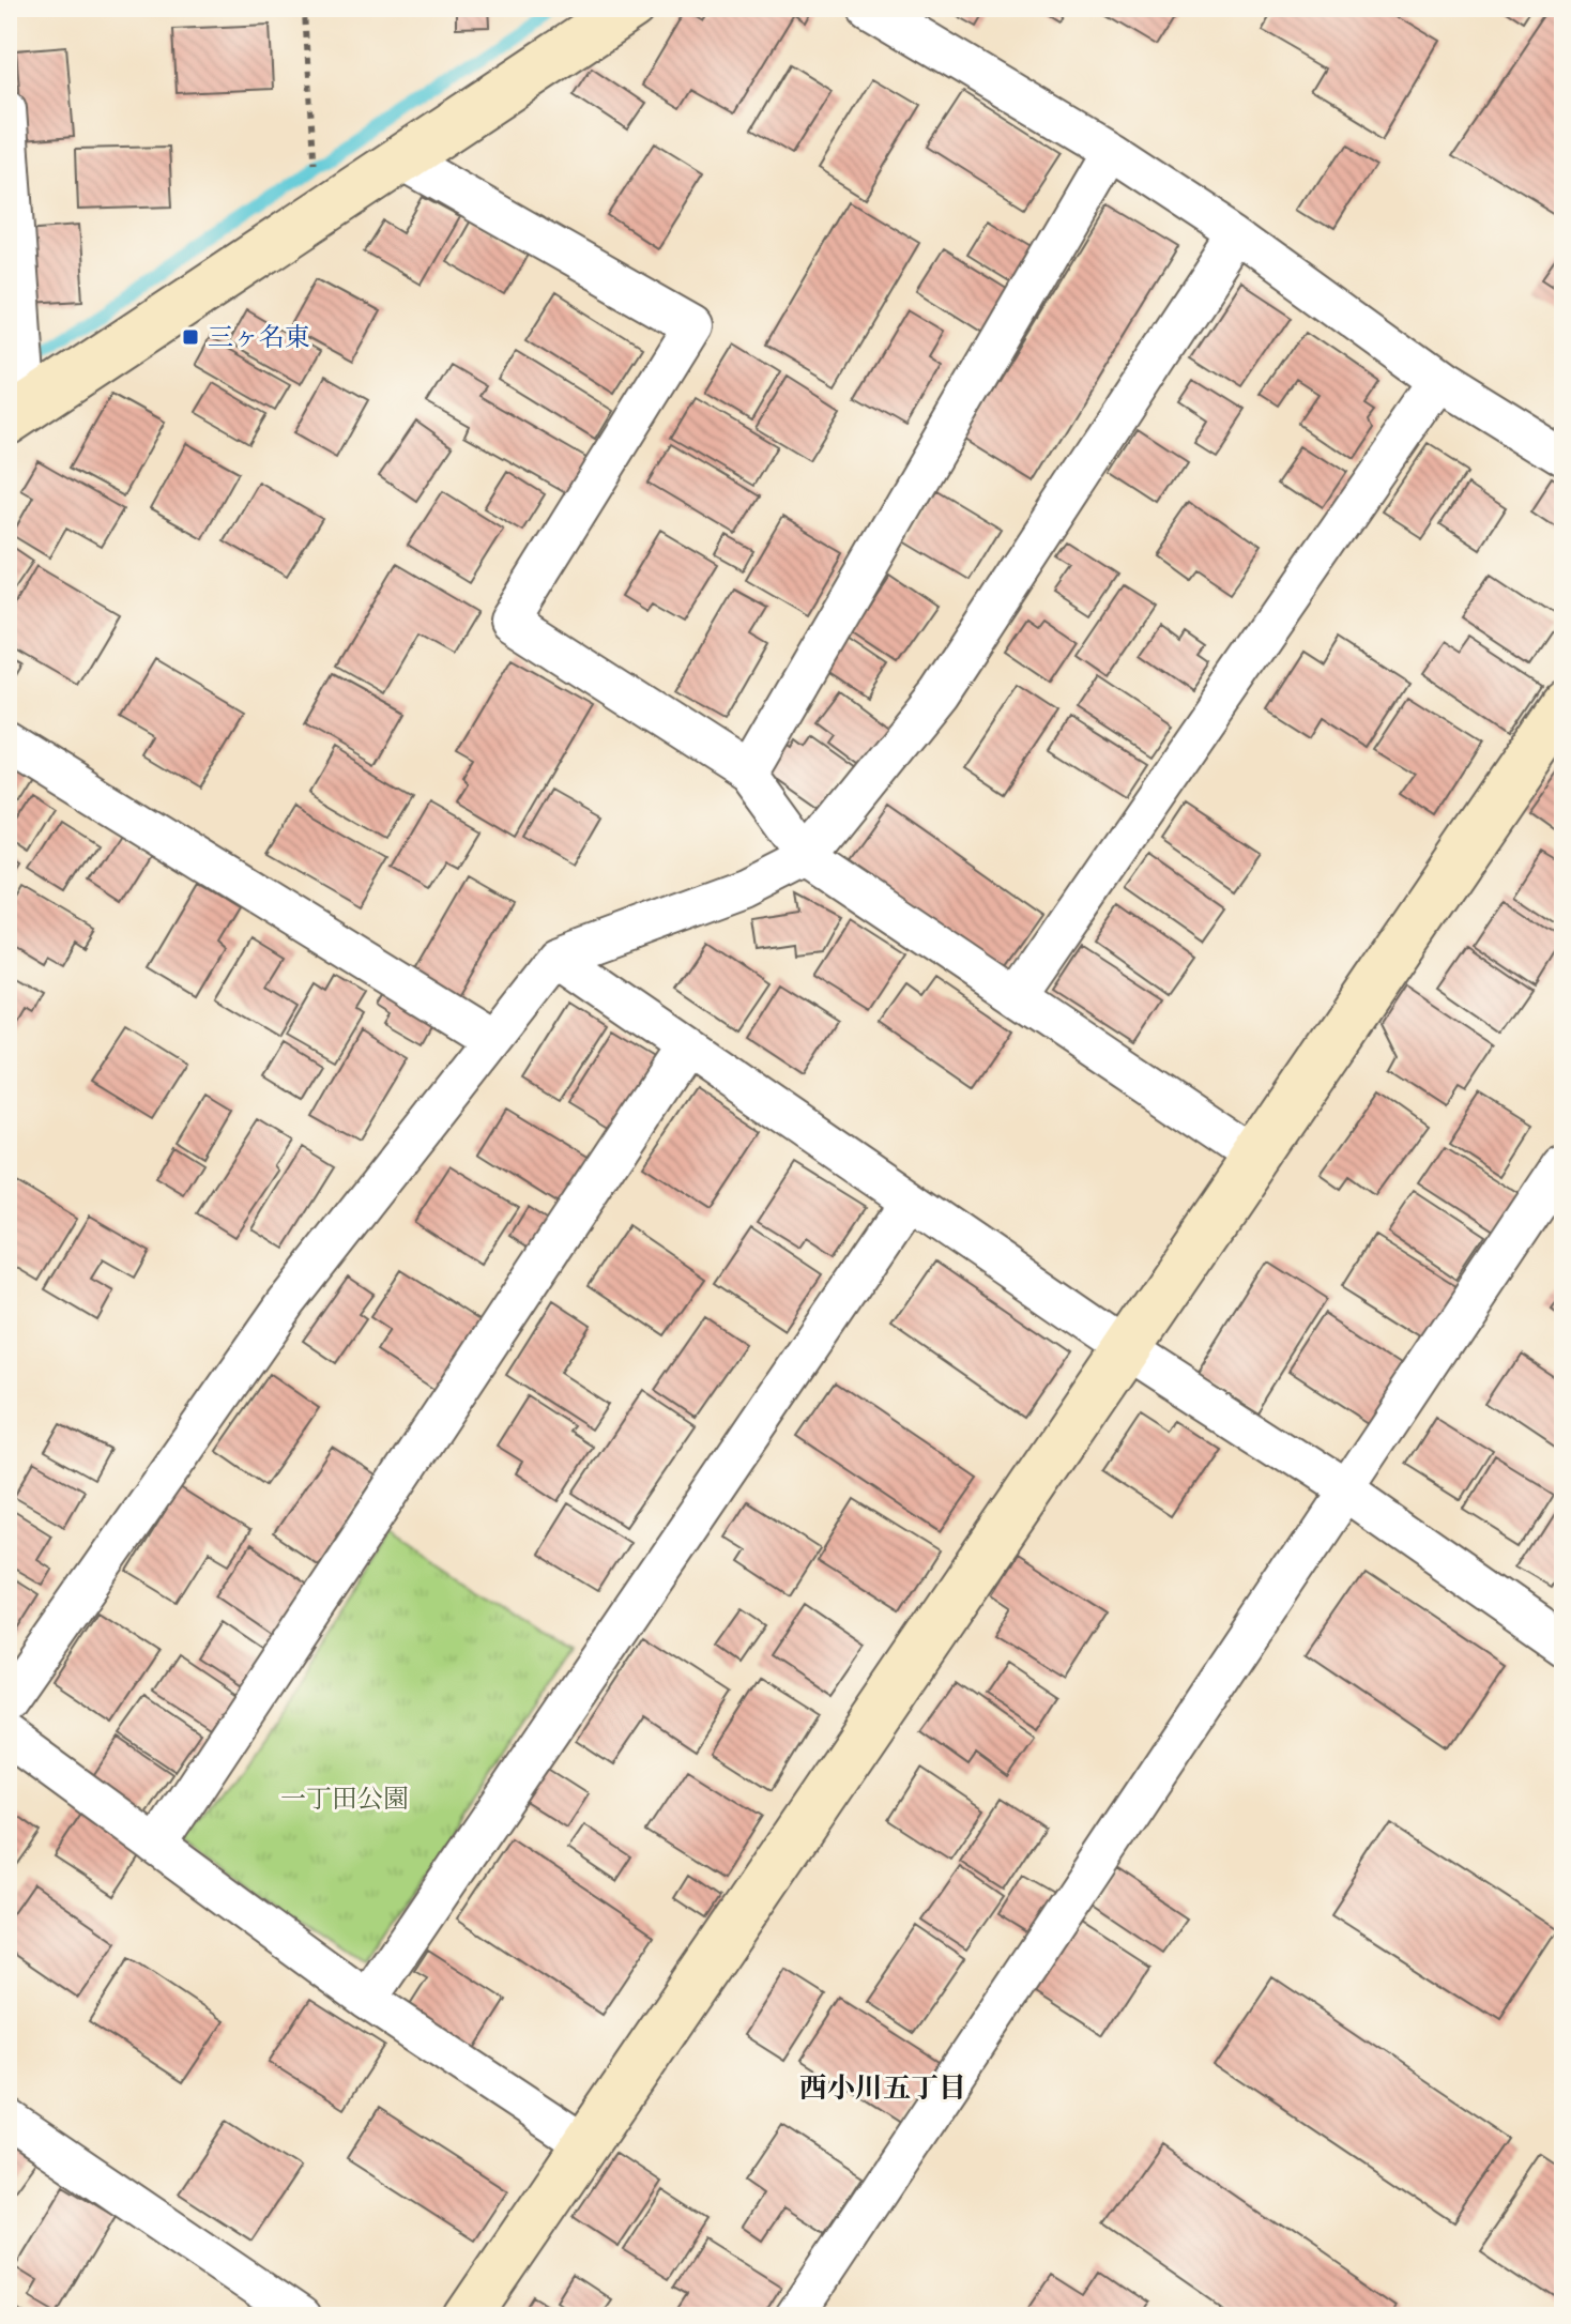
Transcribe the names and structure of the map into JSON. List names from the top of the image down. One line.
{"districts":["西小川五丁目"],"parks":["一丁田公園"],"places":{"transit":["三ヶ名東"]}}
